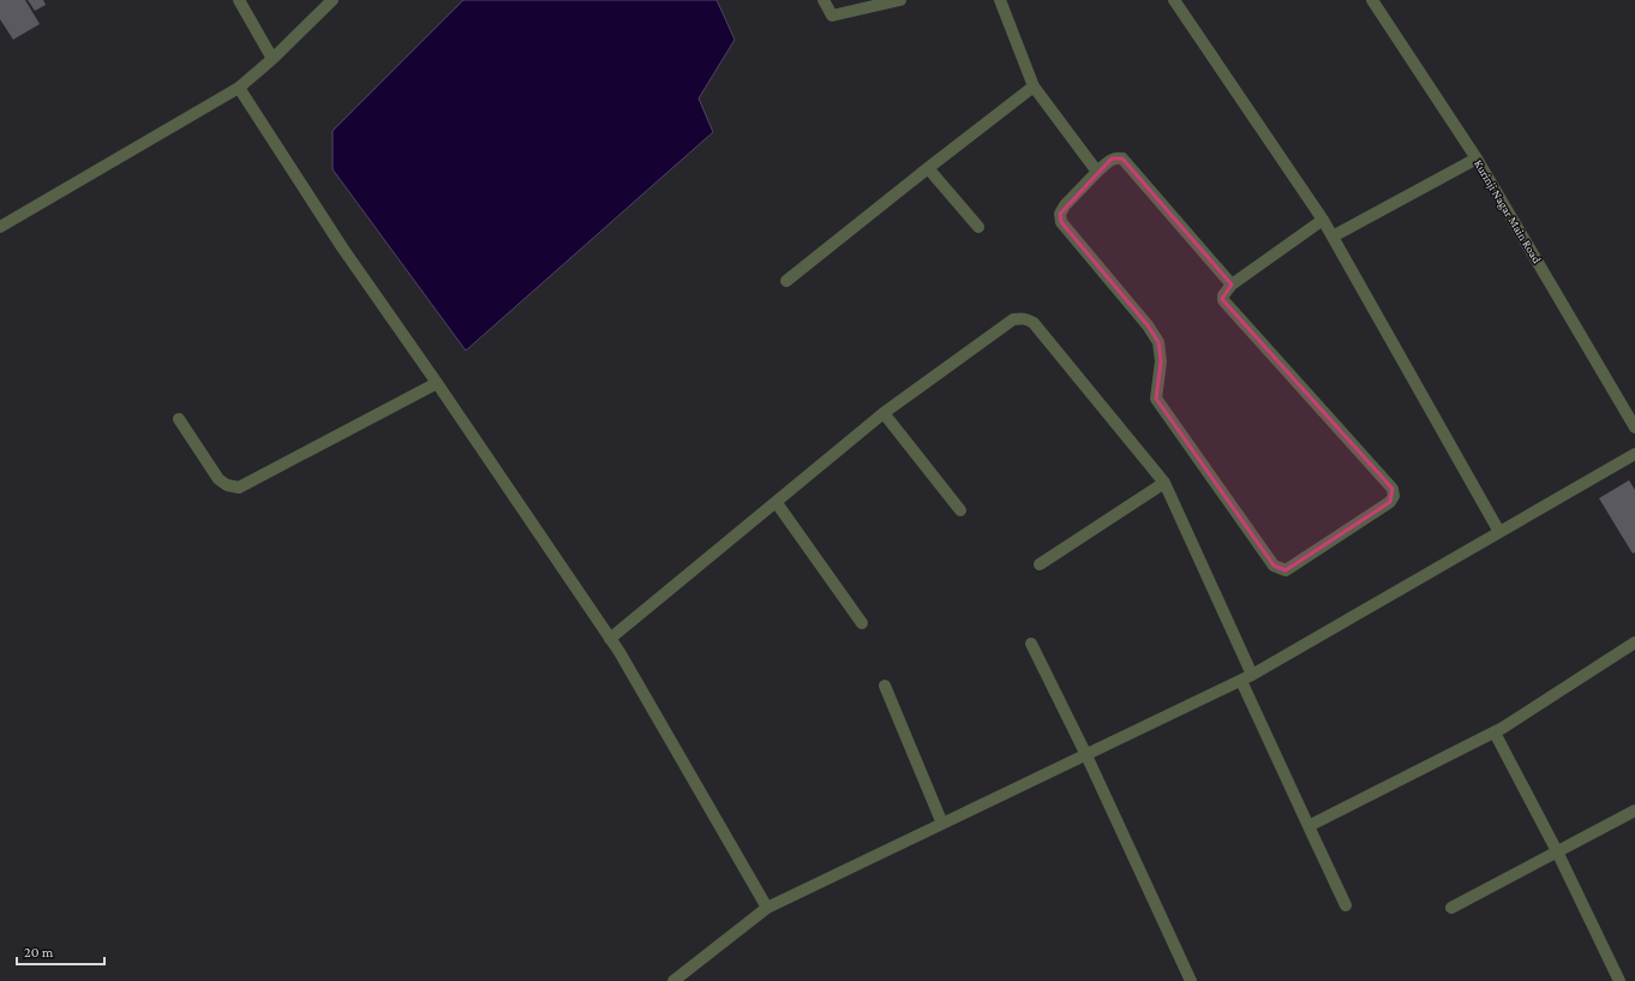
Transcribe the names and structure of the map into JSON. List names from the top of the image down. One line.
{"streets":{"street":["Kurinji Nagar Main Road"]},"scale_bar":"20 m"}
